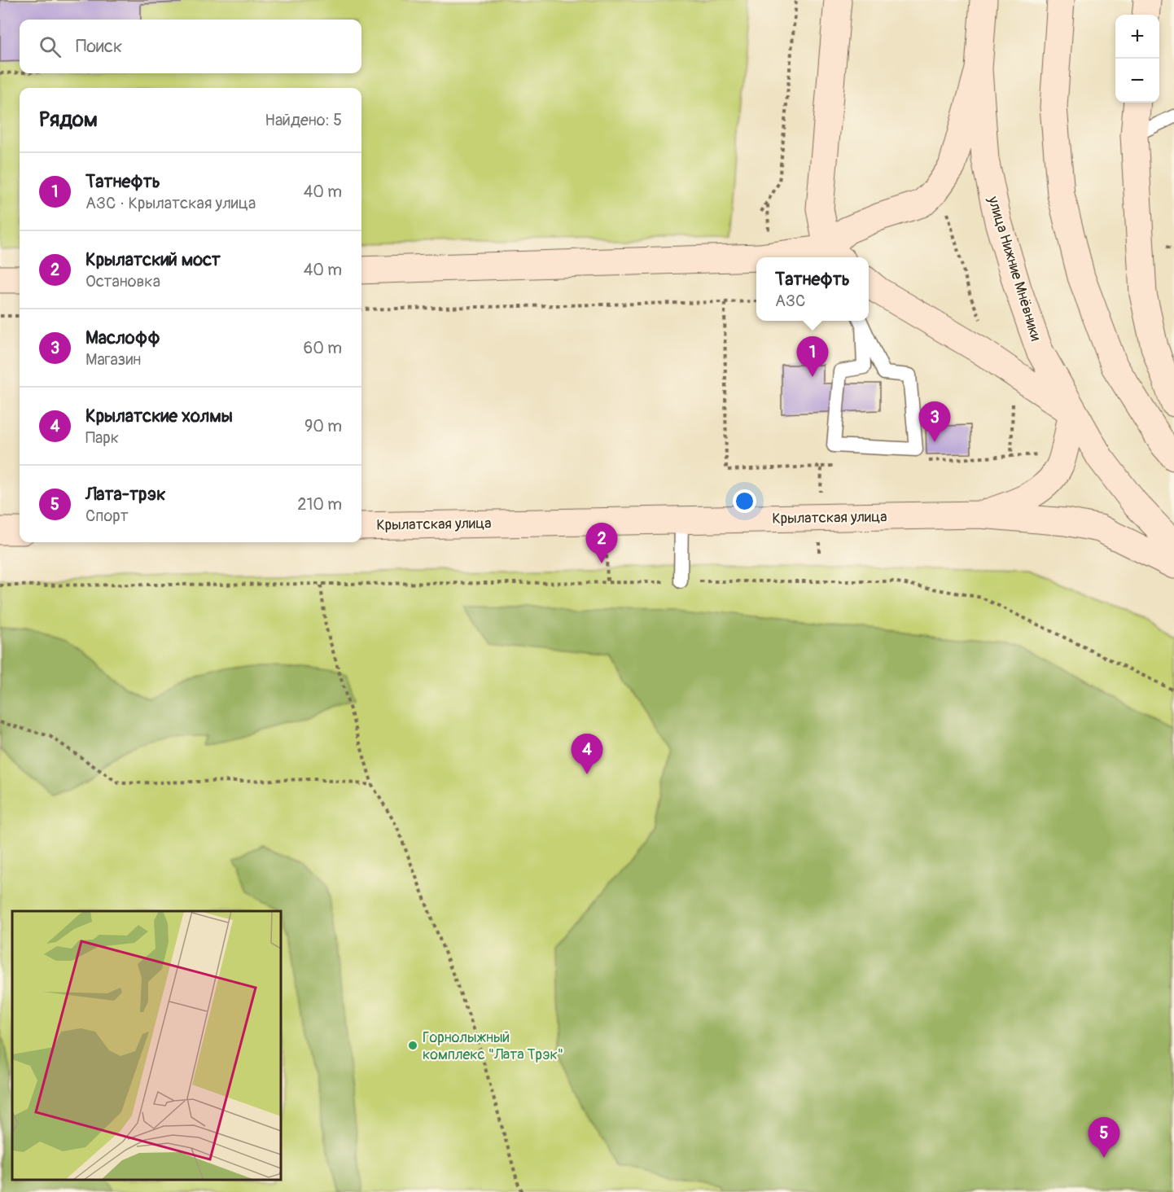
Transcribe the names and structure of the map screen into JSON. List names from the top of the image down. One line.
{"streets":{"main road":["улица Нижние Мнёвники","Крылатская улица"]},"places":["Горнолыжный комплекс \"Лата Трэк\""],"page":{"map_buttons":["+","−"],"search":"Поиск","heading":["Рядом","Найдено: 5"],"list":[{"mark":"1","name":"Татнефть","note":"АЗС · Крылатская улица","value":"40 m"},{"mark":"2","name":"Крылатский мост","note":"Остановка","value":"40 m"},{"mark":"3","name":"Маслофф","note":"Магазин","value":"60 m"},{"mark":"4","name":"Крылатские холмы","note":"Парк","value":"90 m"},{"mark":"5","name":"Лата-трэк","note":"Спорт","value":"210 m"}],"popup":["Татнефть","АЗС"],"pins":["1","3","2","4","5"]}}
